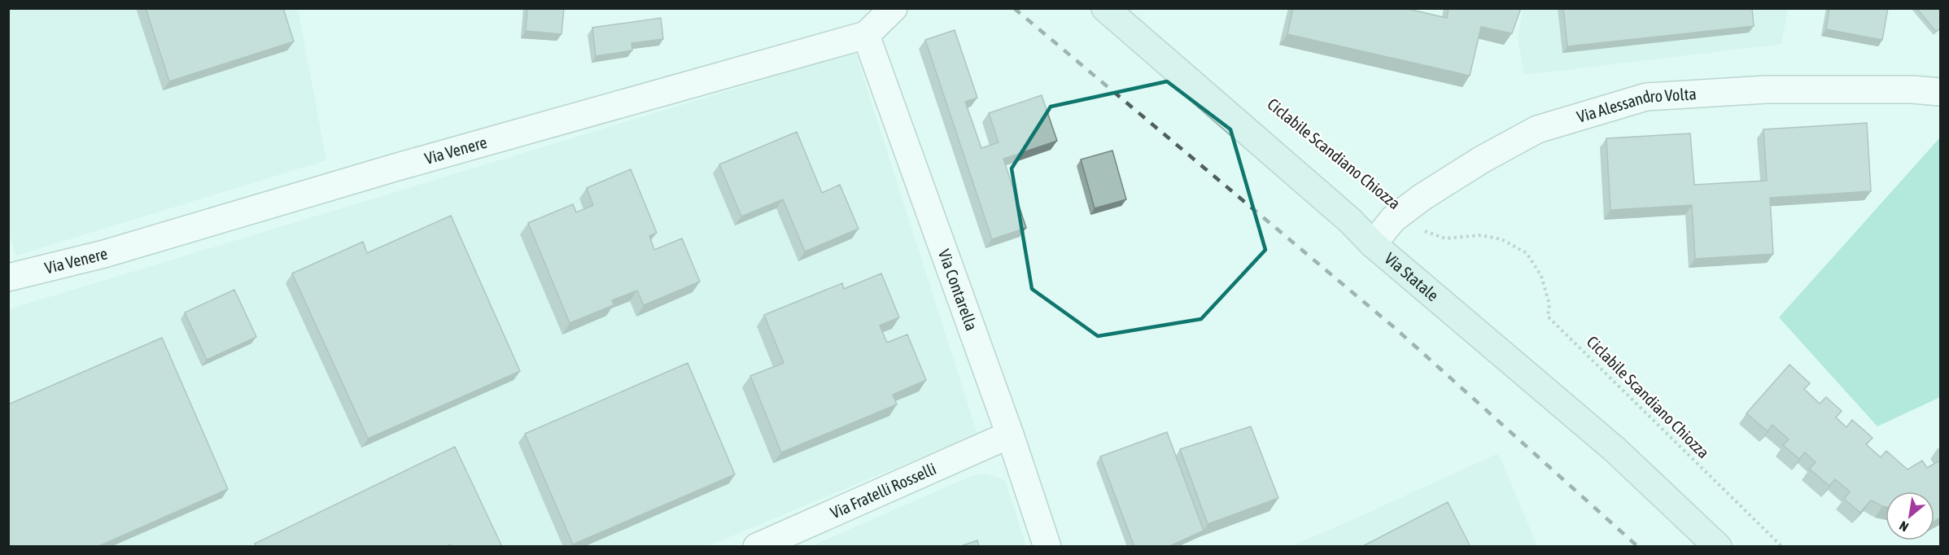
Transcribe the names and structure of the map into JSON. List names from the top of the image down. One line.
{"streets":{"main road":["Via Statale"],"street":["Via Alessandro Volta","Via Venere","Via Contarella","Via Fratelli Rosselli"],"path":["Ciclabile Scandiano Chiozza"]},"crossings":[["Via Alessandro Volta","Ciclabile Scandiano Chiozza"],["Via Alessandro Volta","Via Statale"],["Via Venere","Via Contarella"],["Via Contarella","Via Fratelli Rosselli"]],"north":"bottom left"}
